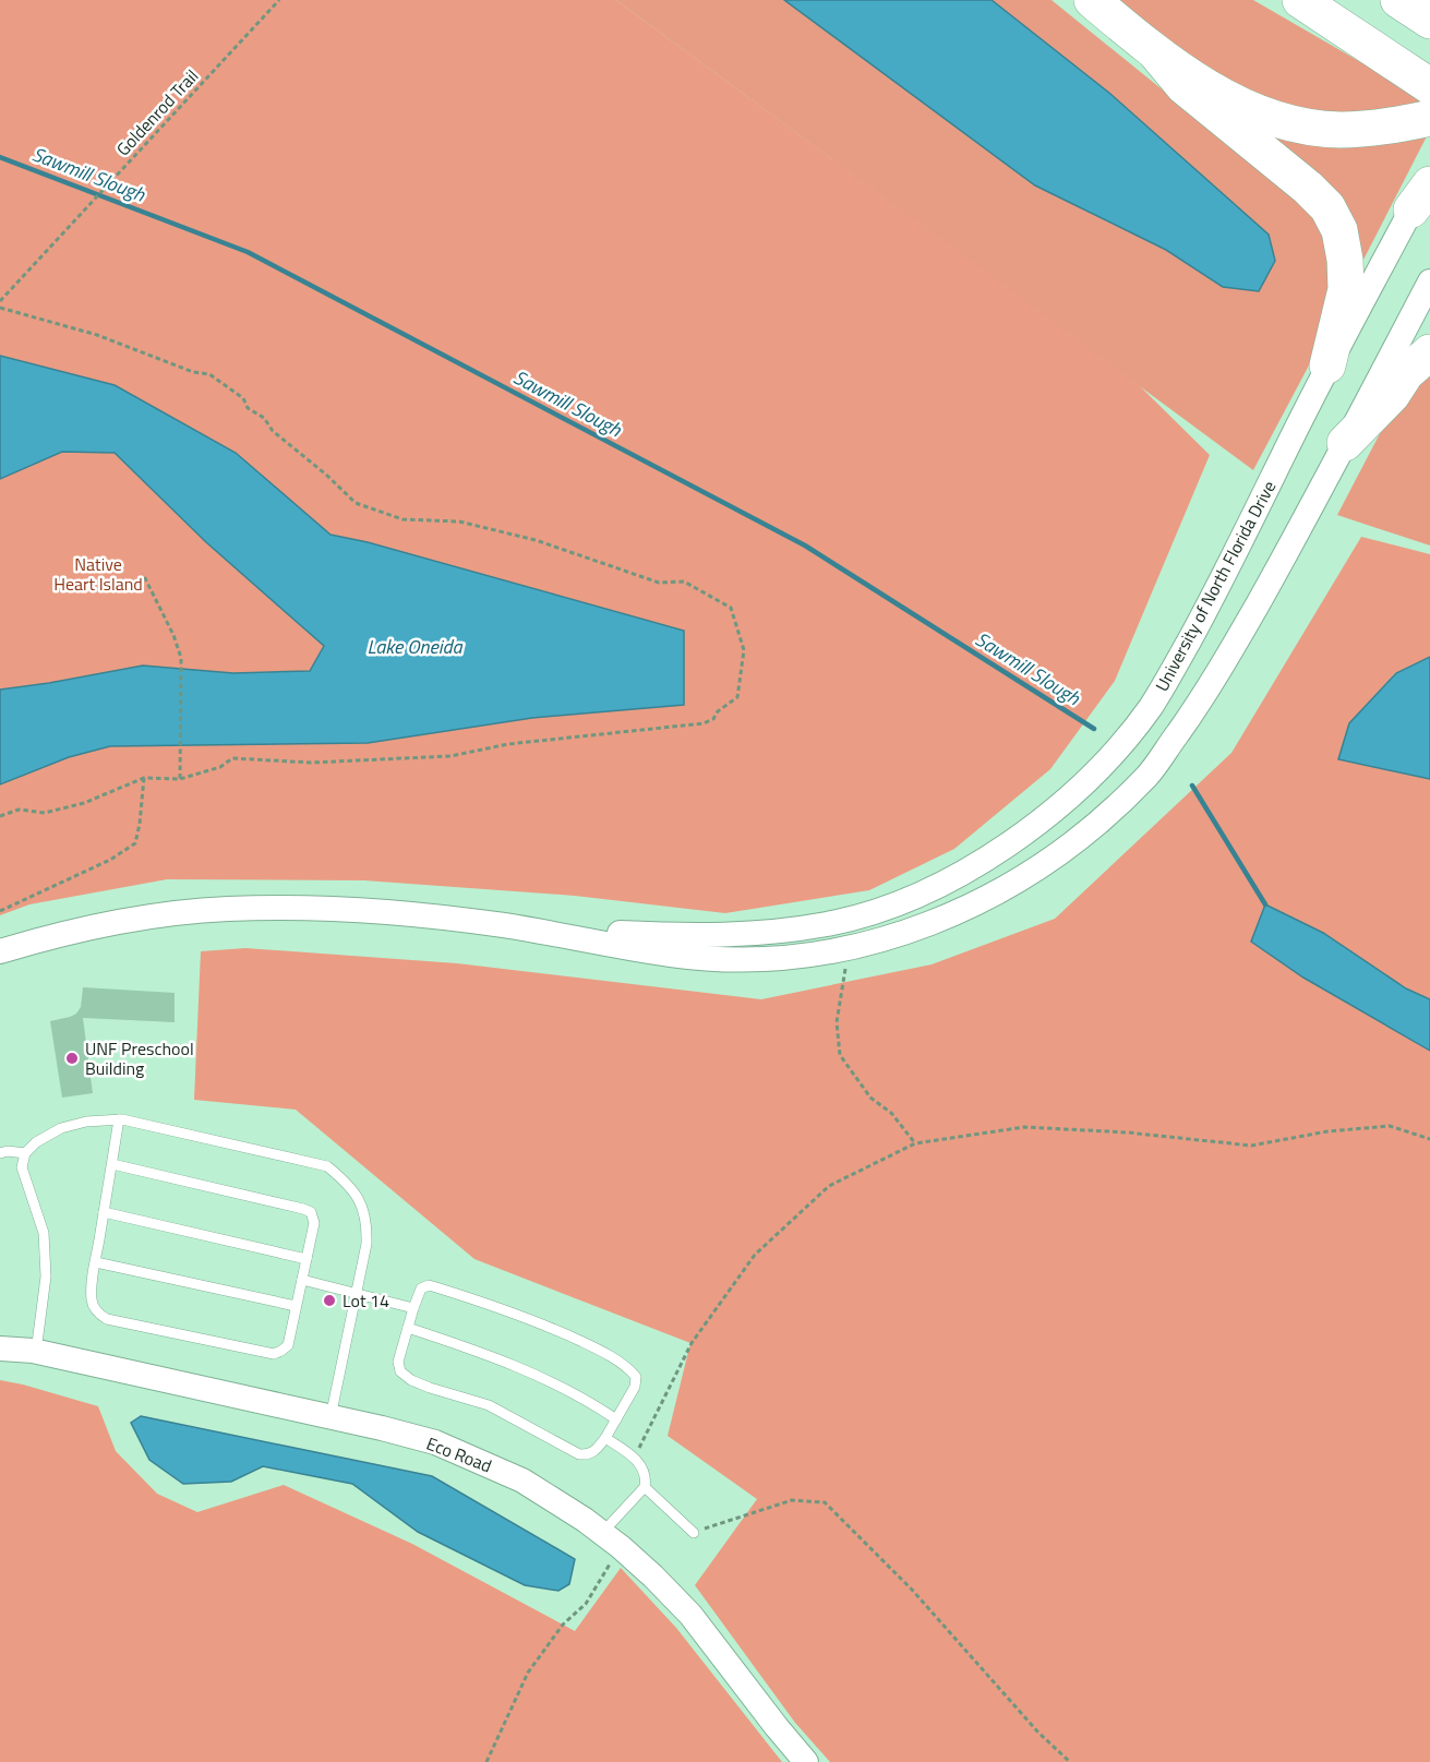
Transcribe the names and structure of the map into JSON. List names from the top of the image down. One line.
{"streets":{"street":["University of North Florida Drive","Eco Road"],"path":["Goldenrod Trail"]},"water":["Sawmill Slough","Lake Oneida"],"parks":["Native Heart Island"],"places":["UNF Preschool Building","Lot 14"]}
